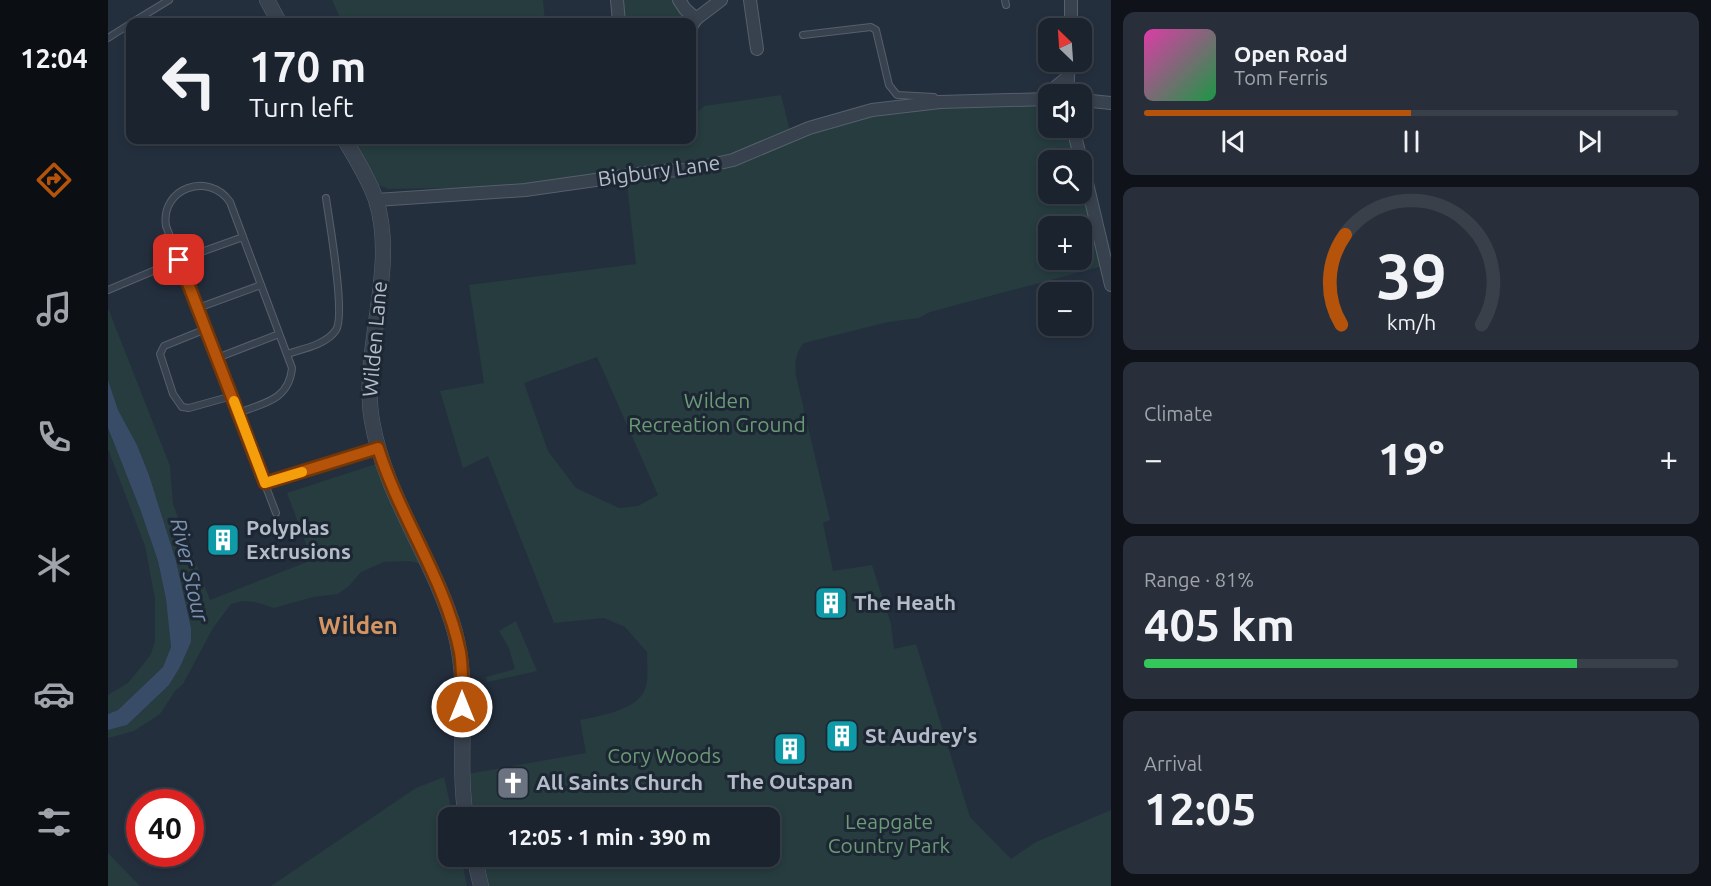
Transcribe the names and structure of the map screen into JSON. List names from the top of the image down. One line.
{"streets":{"street":["Bigbury Lane","Wilden Lane"]},"crossings":[["Bigbury Lane","Wilden Lane"]],"districts":["Wilden"],"water":["River Stour"],"parks":["Wilden Recreation Ground","Cory Woods","Leapgate Country Park"],"places":{"building":["Polyplas Extrusions","The Heath","St Audrey's","The Outspan"],"church":["All Saints Church"]},"north":"top left","page":{"tabs":"12:04","map_buttons":["+","−"],"turn":["170 m","Turn left"],"song":["Open Road","Tom Ferris"],"tile":["Climate",["Range · 81%","405 km"],["Arrival","12:05"]],"heat":["−","19°","+"],"limit":"40","trip":"12:05 · 1 min · 390 m","gauge":["39","km/h"]}}
